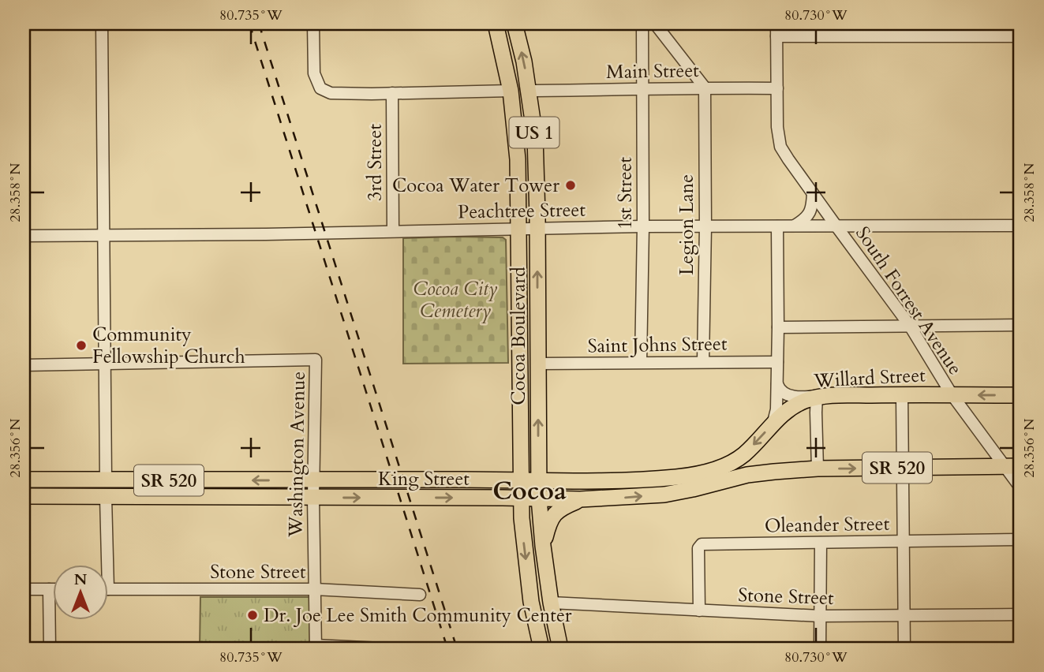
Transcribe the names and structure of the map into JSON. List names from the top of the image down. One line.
{"streets":{"main road":["US 1","Cocoa Boulevard","Willard Street","SR 520","King Street"],"street":["Main Street","3rd Street","1st Street","Peachtree Street","Legion Lane","South Forrest Avenue","Saint Johns Street","Washington Avenue","Oleander Street","Stone Street"]},"crossings":[["Main Street","1st Street"],["Main Street","Legion Lane"],["Main Street","South Forrest Avenue"],["Main Street","Cocoa Boulevard"],["3rd Street","Peachtree Street"],["1st Street","Peachtree Street"],["1st Street","Saint Johns Street"],["Peachtree Street","Legion Lane"],["Peachtree Street","South Forrest Avenue"],["Peachtree Street","Cocoa Boulevard"],["Legion Lane","Saint Johns Street"],["South Forrest Avenue","Willard Street"],["South Forrest Avenue","King Street"],["Cocoa Boulevard","Saint Johns Street"],["Cocoa Boulevard","King Street"],["Cocoa Boulevard","Stone Street"],["Willard Street","King Street"],["Washington Avenue","King Street"],["Washington Avenue","Stone Street"],["Oleander Street","Stone Street"]],"one_way":["Willard Street"],"districts":["Cocoa"],"parks":["Cocoa City Cemetery"],"places":["Cocoa Water Tower","Community Fellowship Church","Dr. Joe Lee Smith Community Center"],"north":"top","coordinates":["80.735°W","80.730°W","28.358°N","28.356°N"]}
